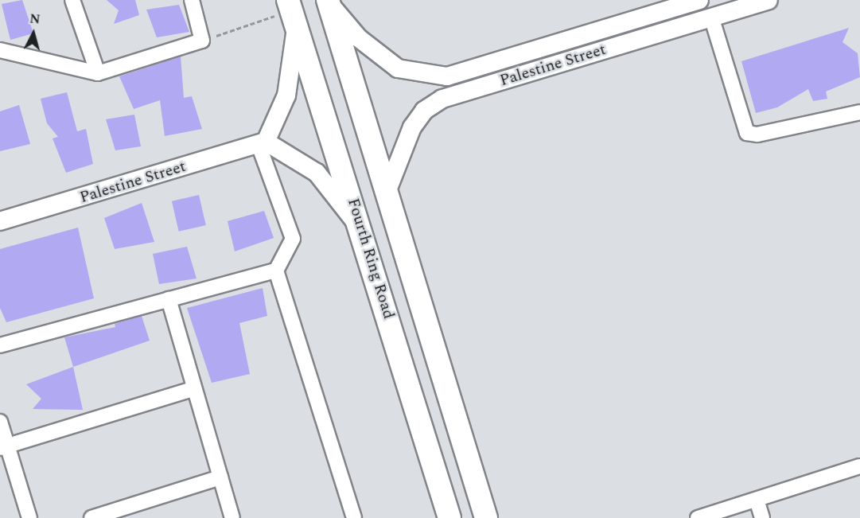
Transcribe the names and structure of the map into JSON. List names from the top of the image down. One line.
{"streets":{"main road":["Fourth Ring Road"],"street":["Palestine Street"]},"north":"top"}
